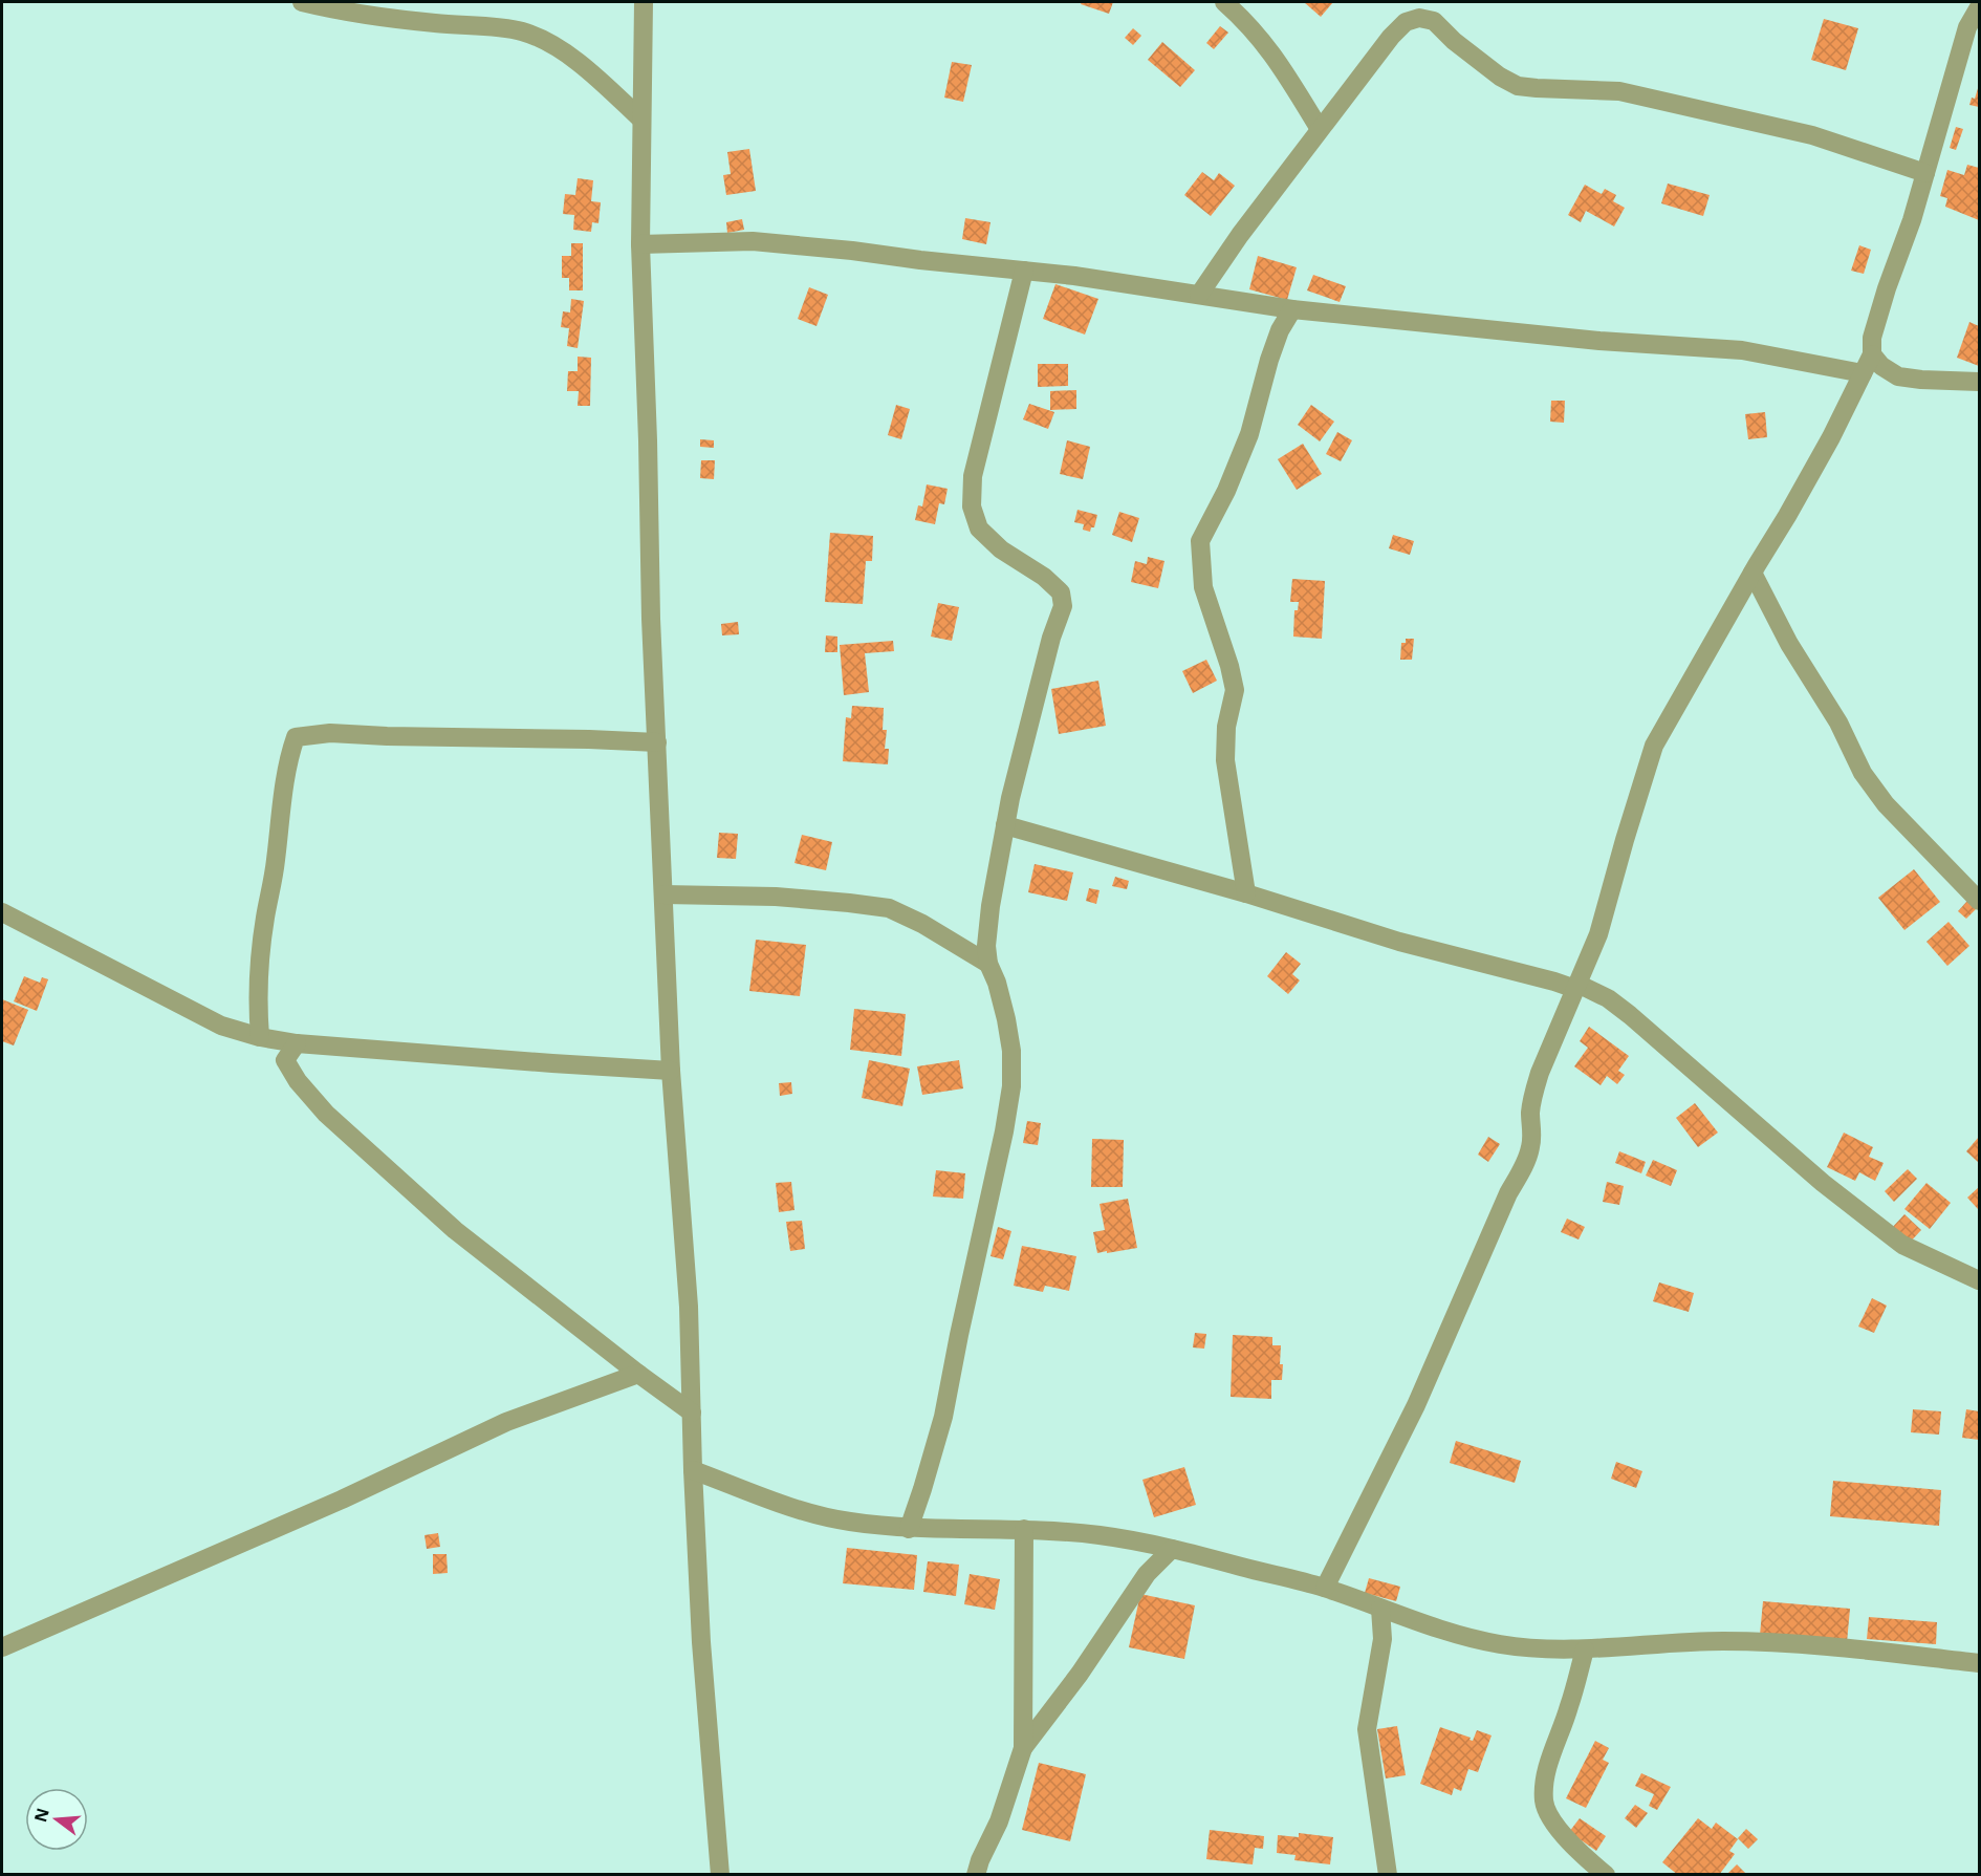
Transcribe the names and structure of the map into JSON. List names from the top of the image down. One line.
{"north":"left"}
